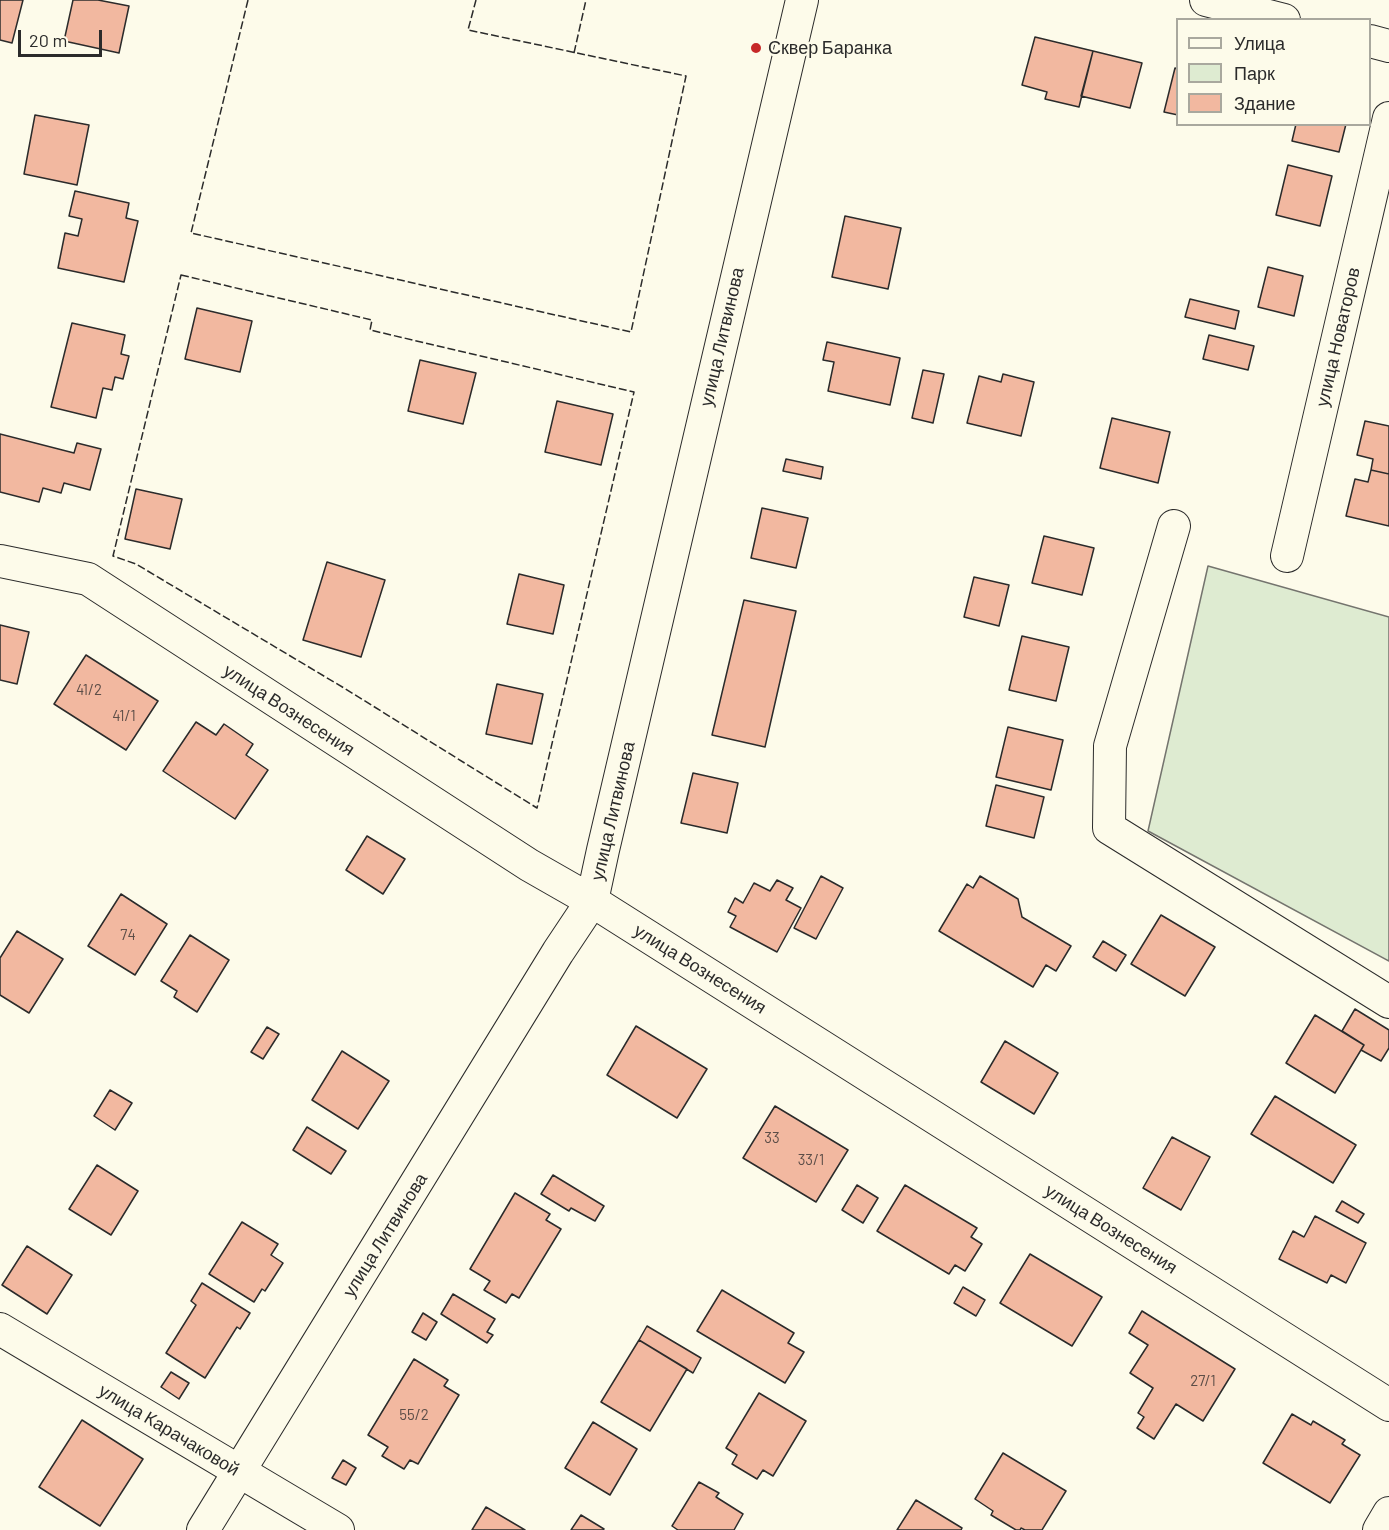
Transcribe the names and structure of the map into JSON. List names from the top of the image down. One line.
{"streets":{"street":["улица Литвинова","улица Новаторов","улица Вознесения","улица Карачаковой"]},"crossings":[["улица Литвинова","улица Вознесения"],["улица Литвинова","улица Карачаковой"]],"places":["Сквер Баранка"],"house_numbers":["41/2","41/1","74","33","33/1","27/1","55/2"],"legend":["Улица","Парк","Здание"],"scale_bar":"20 m"}
